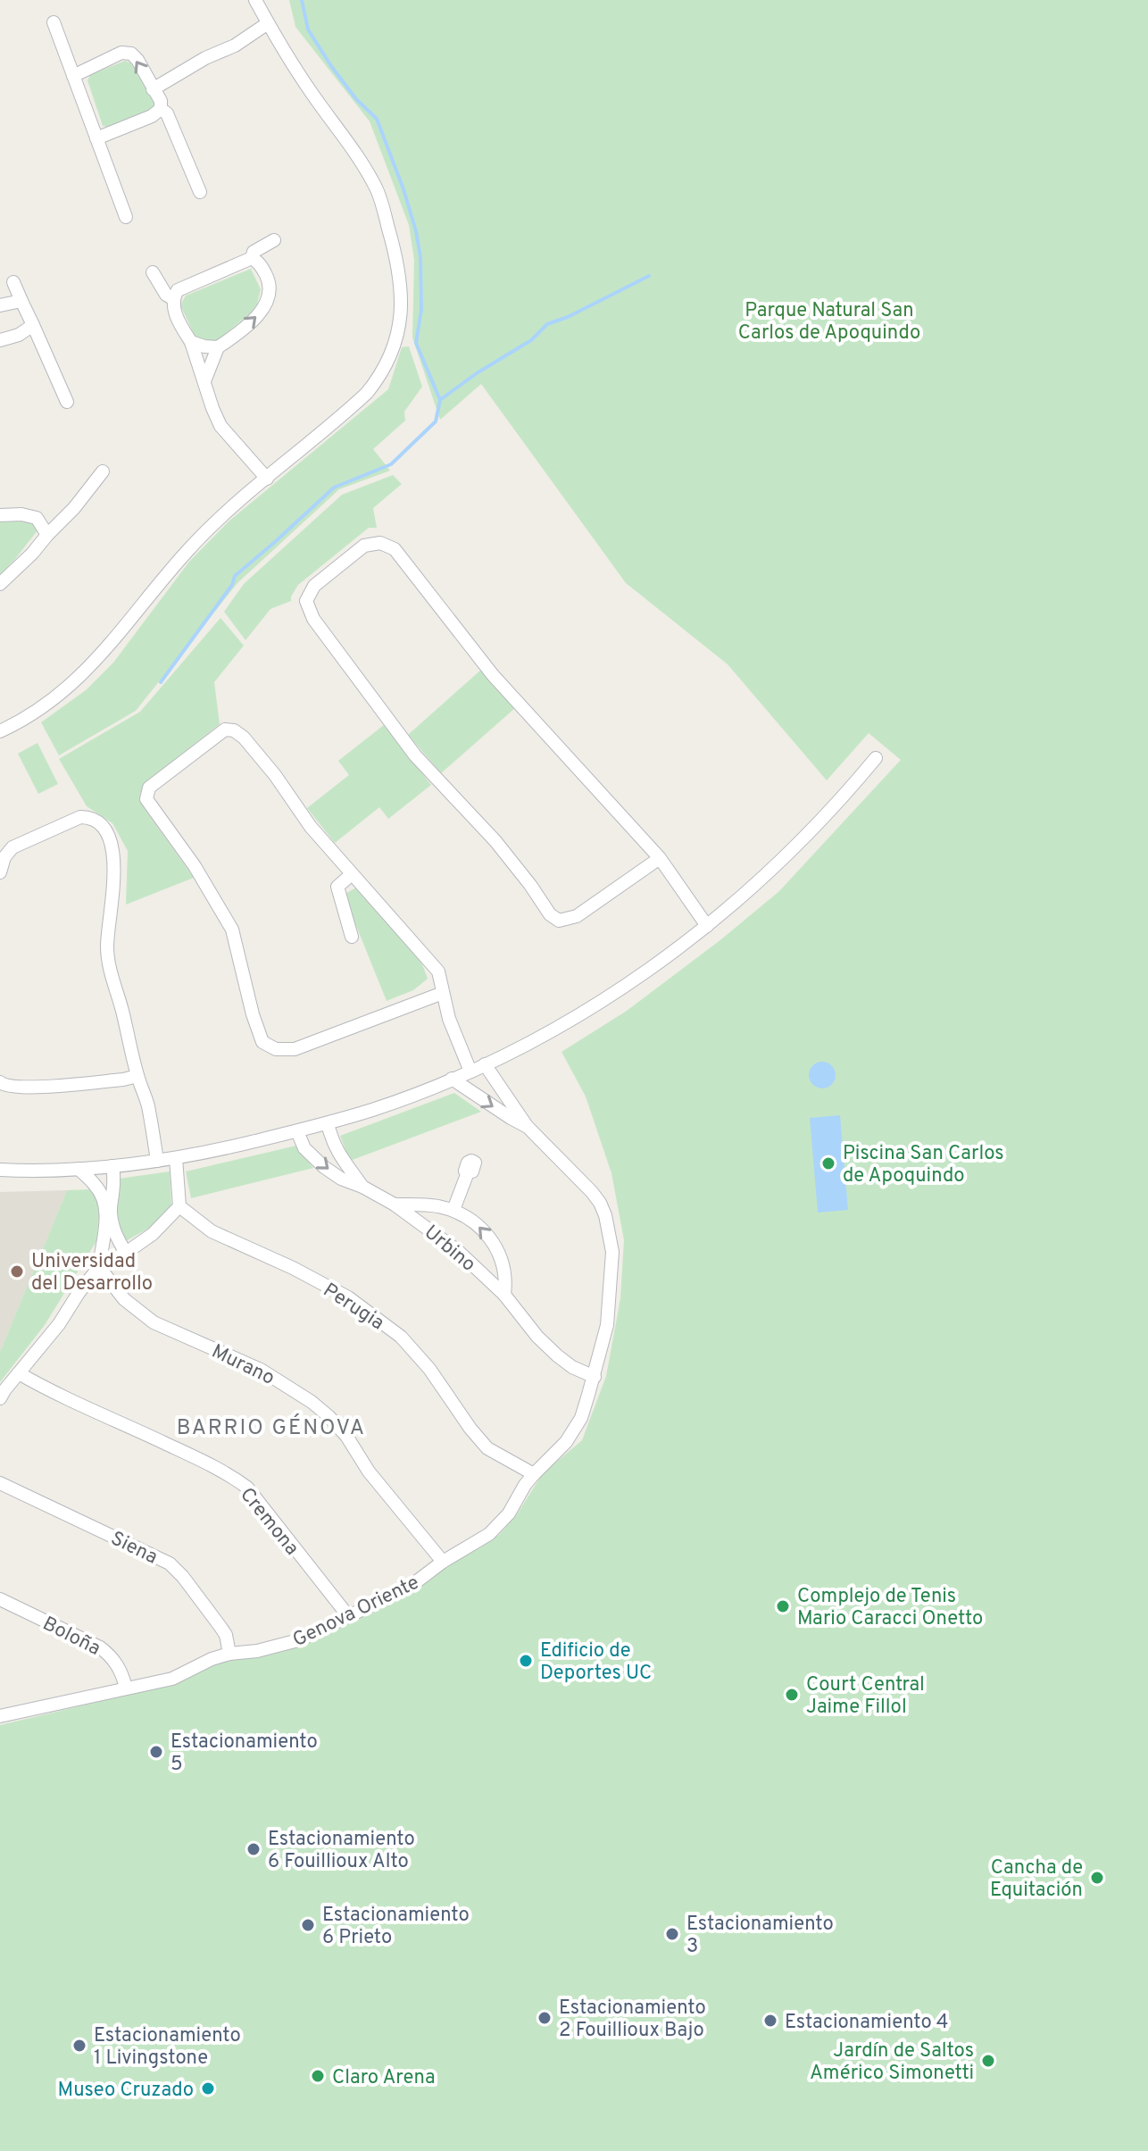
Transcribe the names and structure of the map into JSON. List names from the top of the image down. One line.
{"streets":{"street":["Urbino","Perugia","Murano","Cremona","Siena","Genova Oriente","Boloña"]},"crossings":[["Urbino","Genova Oriente"],["Perugia","Genova Oriente"],["Murano","Genova Oriente"],["Cremona","Genova Oriente"],["Siena","Genova Oriente"],["Genova Oriente","Boloña"]],"districts":["BARRIO GÉNOVA"],"parks":["Parque Natural San Carlos de Apoquindo"],"places":["Piscina San Carlos de Apoquindo","Universidad del Desarrollo","Complejo de Tenis Mario Caracci Onetto","Edificio de Deportes UC","Court Central Jaime Fillol","Estacionamiento 5","Estacionamiento 6 Fouillioux Alto","Cancha de Equitación","Estacionamiento 6 Prieto","Estacionamiento 3","Estacionamiento 2 Fouillioux Bajo","Estacionamiento 4","Estacionamiento 1 Livingstone","Jardín de Saltos Américo Simonetti","Claro Arena","Museo Cruzado"]}
